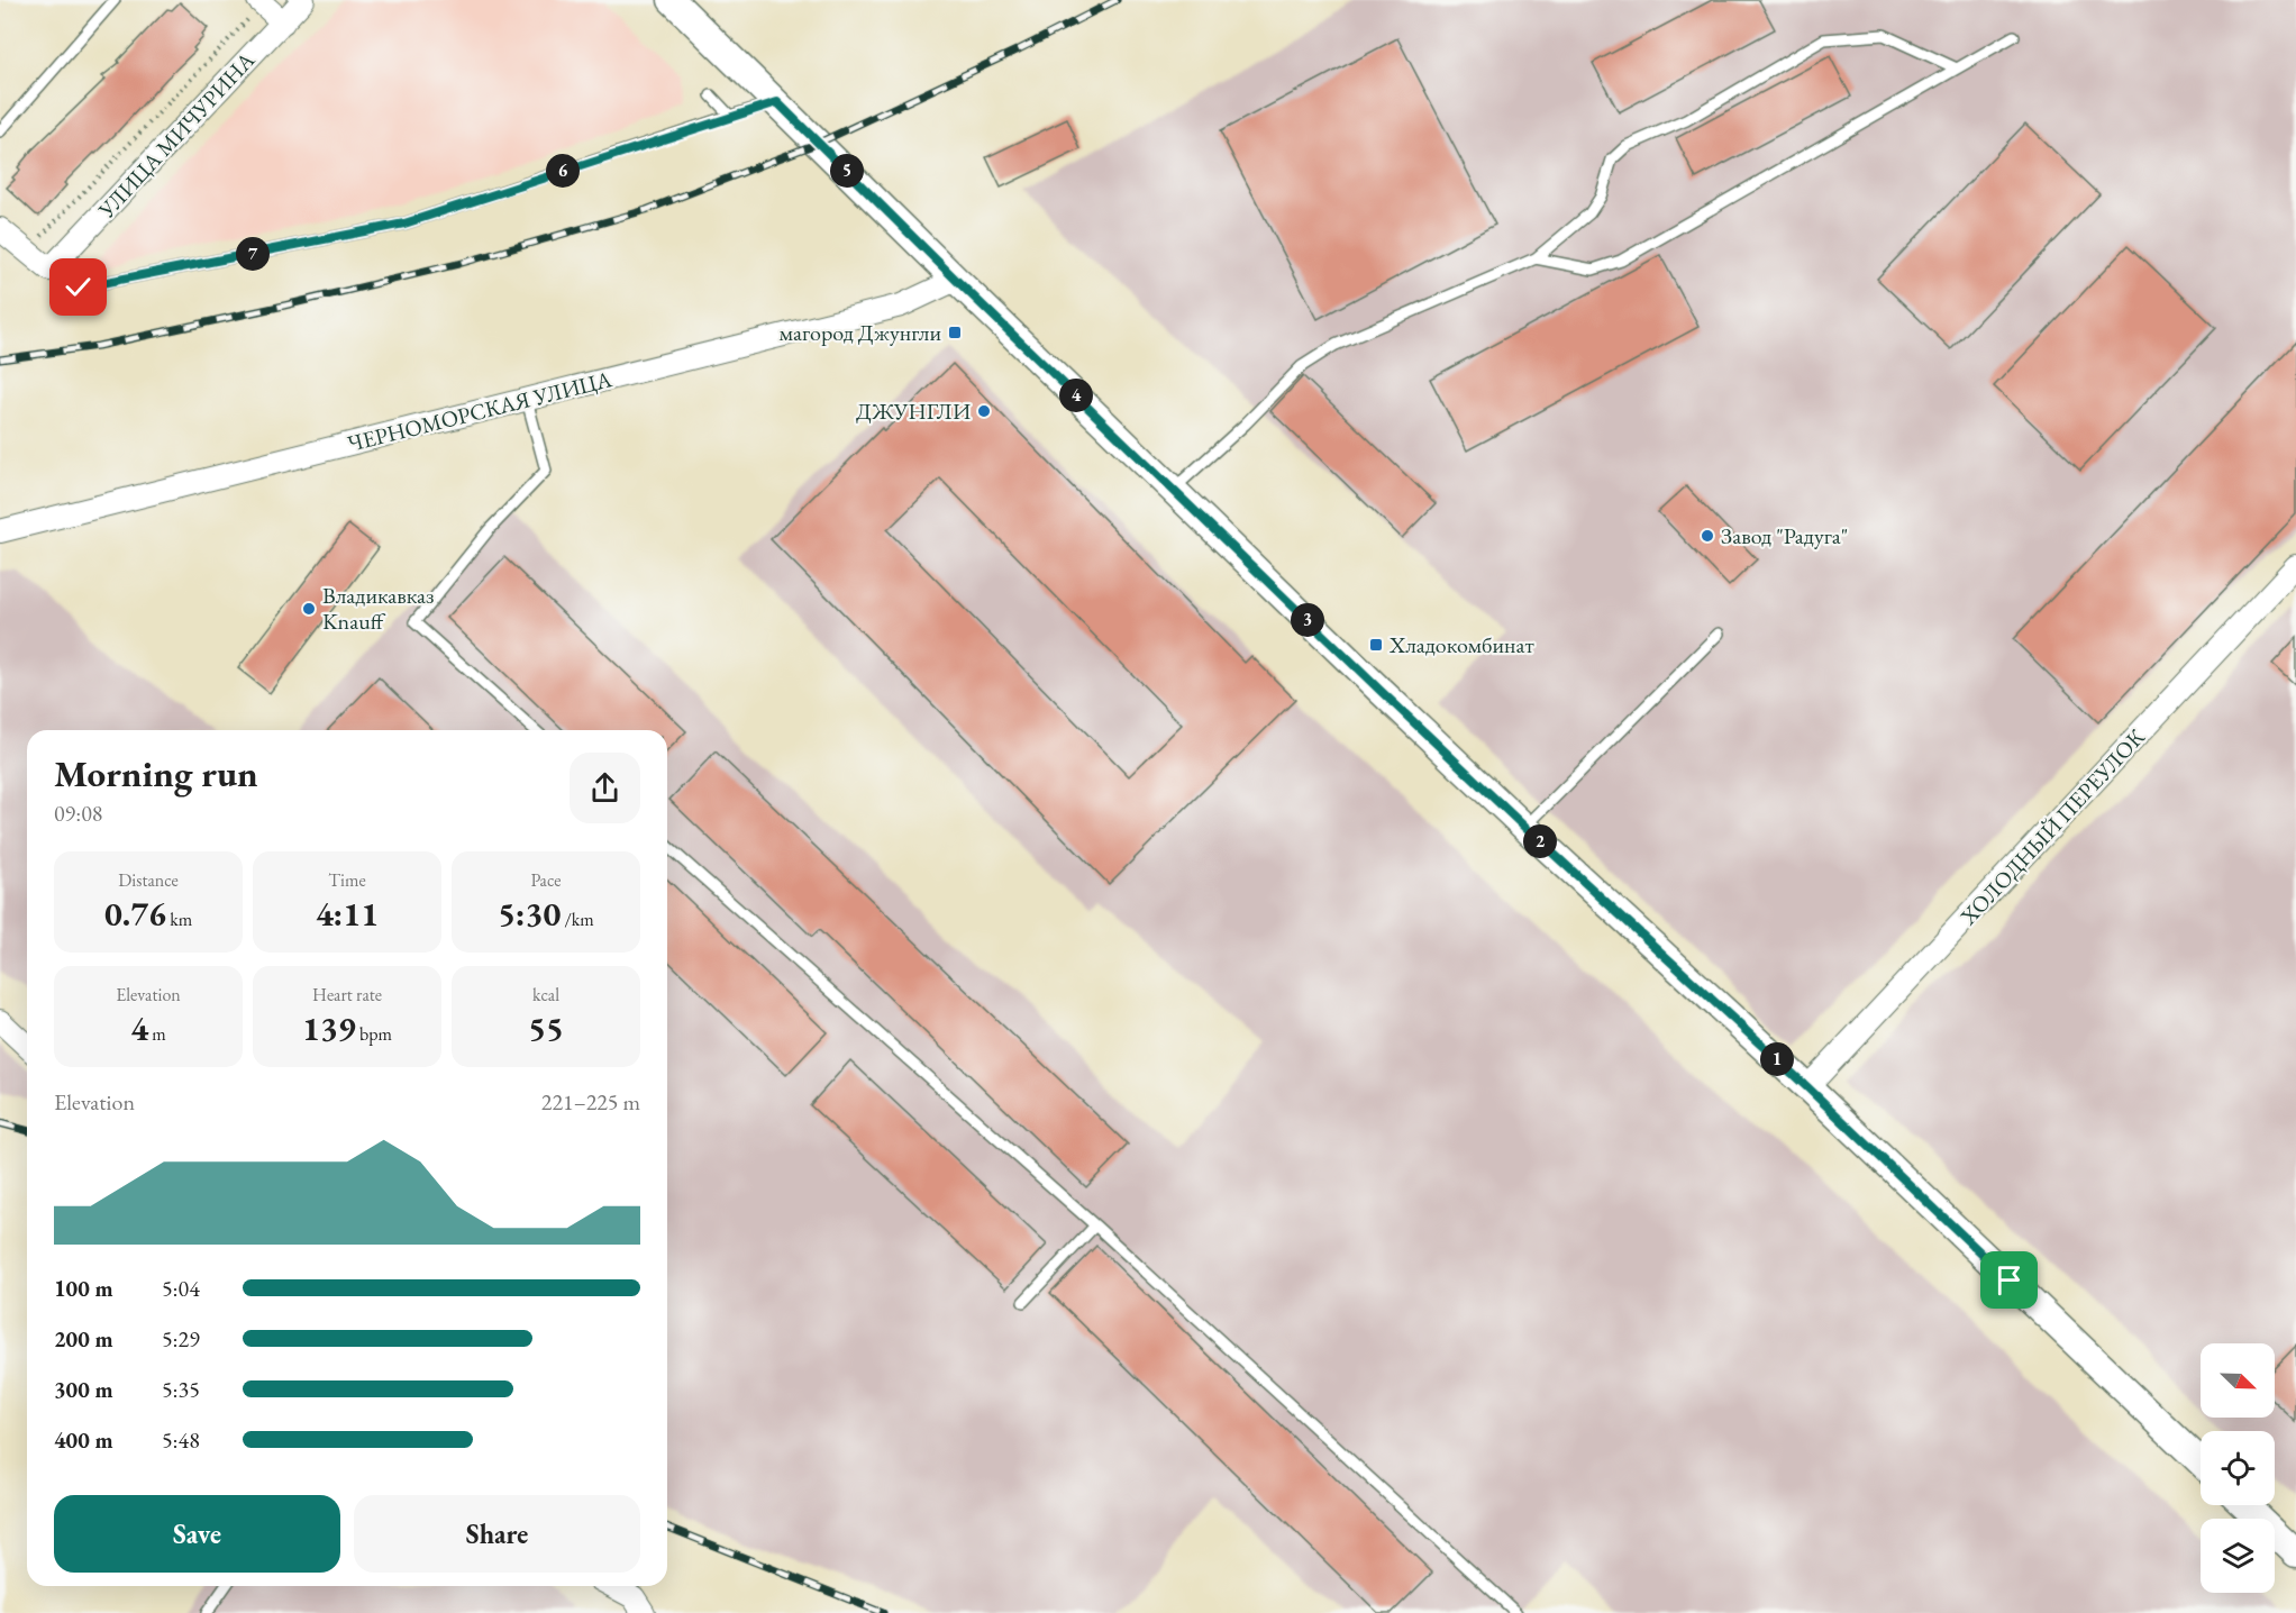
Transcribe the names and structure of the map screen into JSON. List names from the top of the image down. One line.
{"streets":{"street":["УЛИЦА МИЧУРИНА","ЧЕРНОМОРСКАЯ УЛИЦА","ХОЛОДНЫЙ ПЕРЕУЛОК"]},"places":{"transit":["магород Джунгли","Хладокомбинат"],"other":["ДЖУНГЛИ","Завод \"Радуга\"","Владикавказ Knauff"]},"north":"bottom right","page":{"pins":["5","6","7","4","3","2","1"],"heading":["Morning run","09:08"],"stats":[["Distance","0.76 km"],["Time","4:11"],["Pace","5:30 /km"],["Elevation","4 m"],["Heart rate","139 bpm"],["kcal","55"]],"chart":["Elevation","221–225 m"],"list":[{"name":"100 m","note":"5:04"},{"name":"200 m","note":"5:29"},{"name":"300 m","note":"5:35"},{"name":"400 m","note":"5:48"}],"buttons":["Save","Share"]}}
